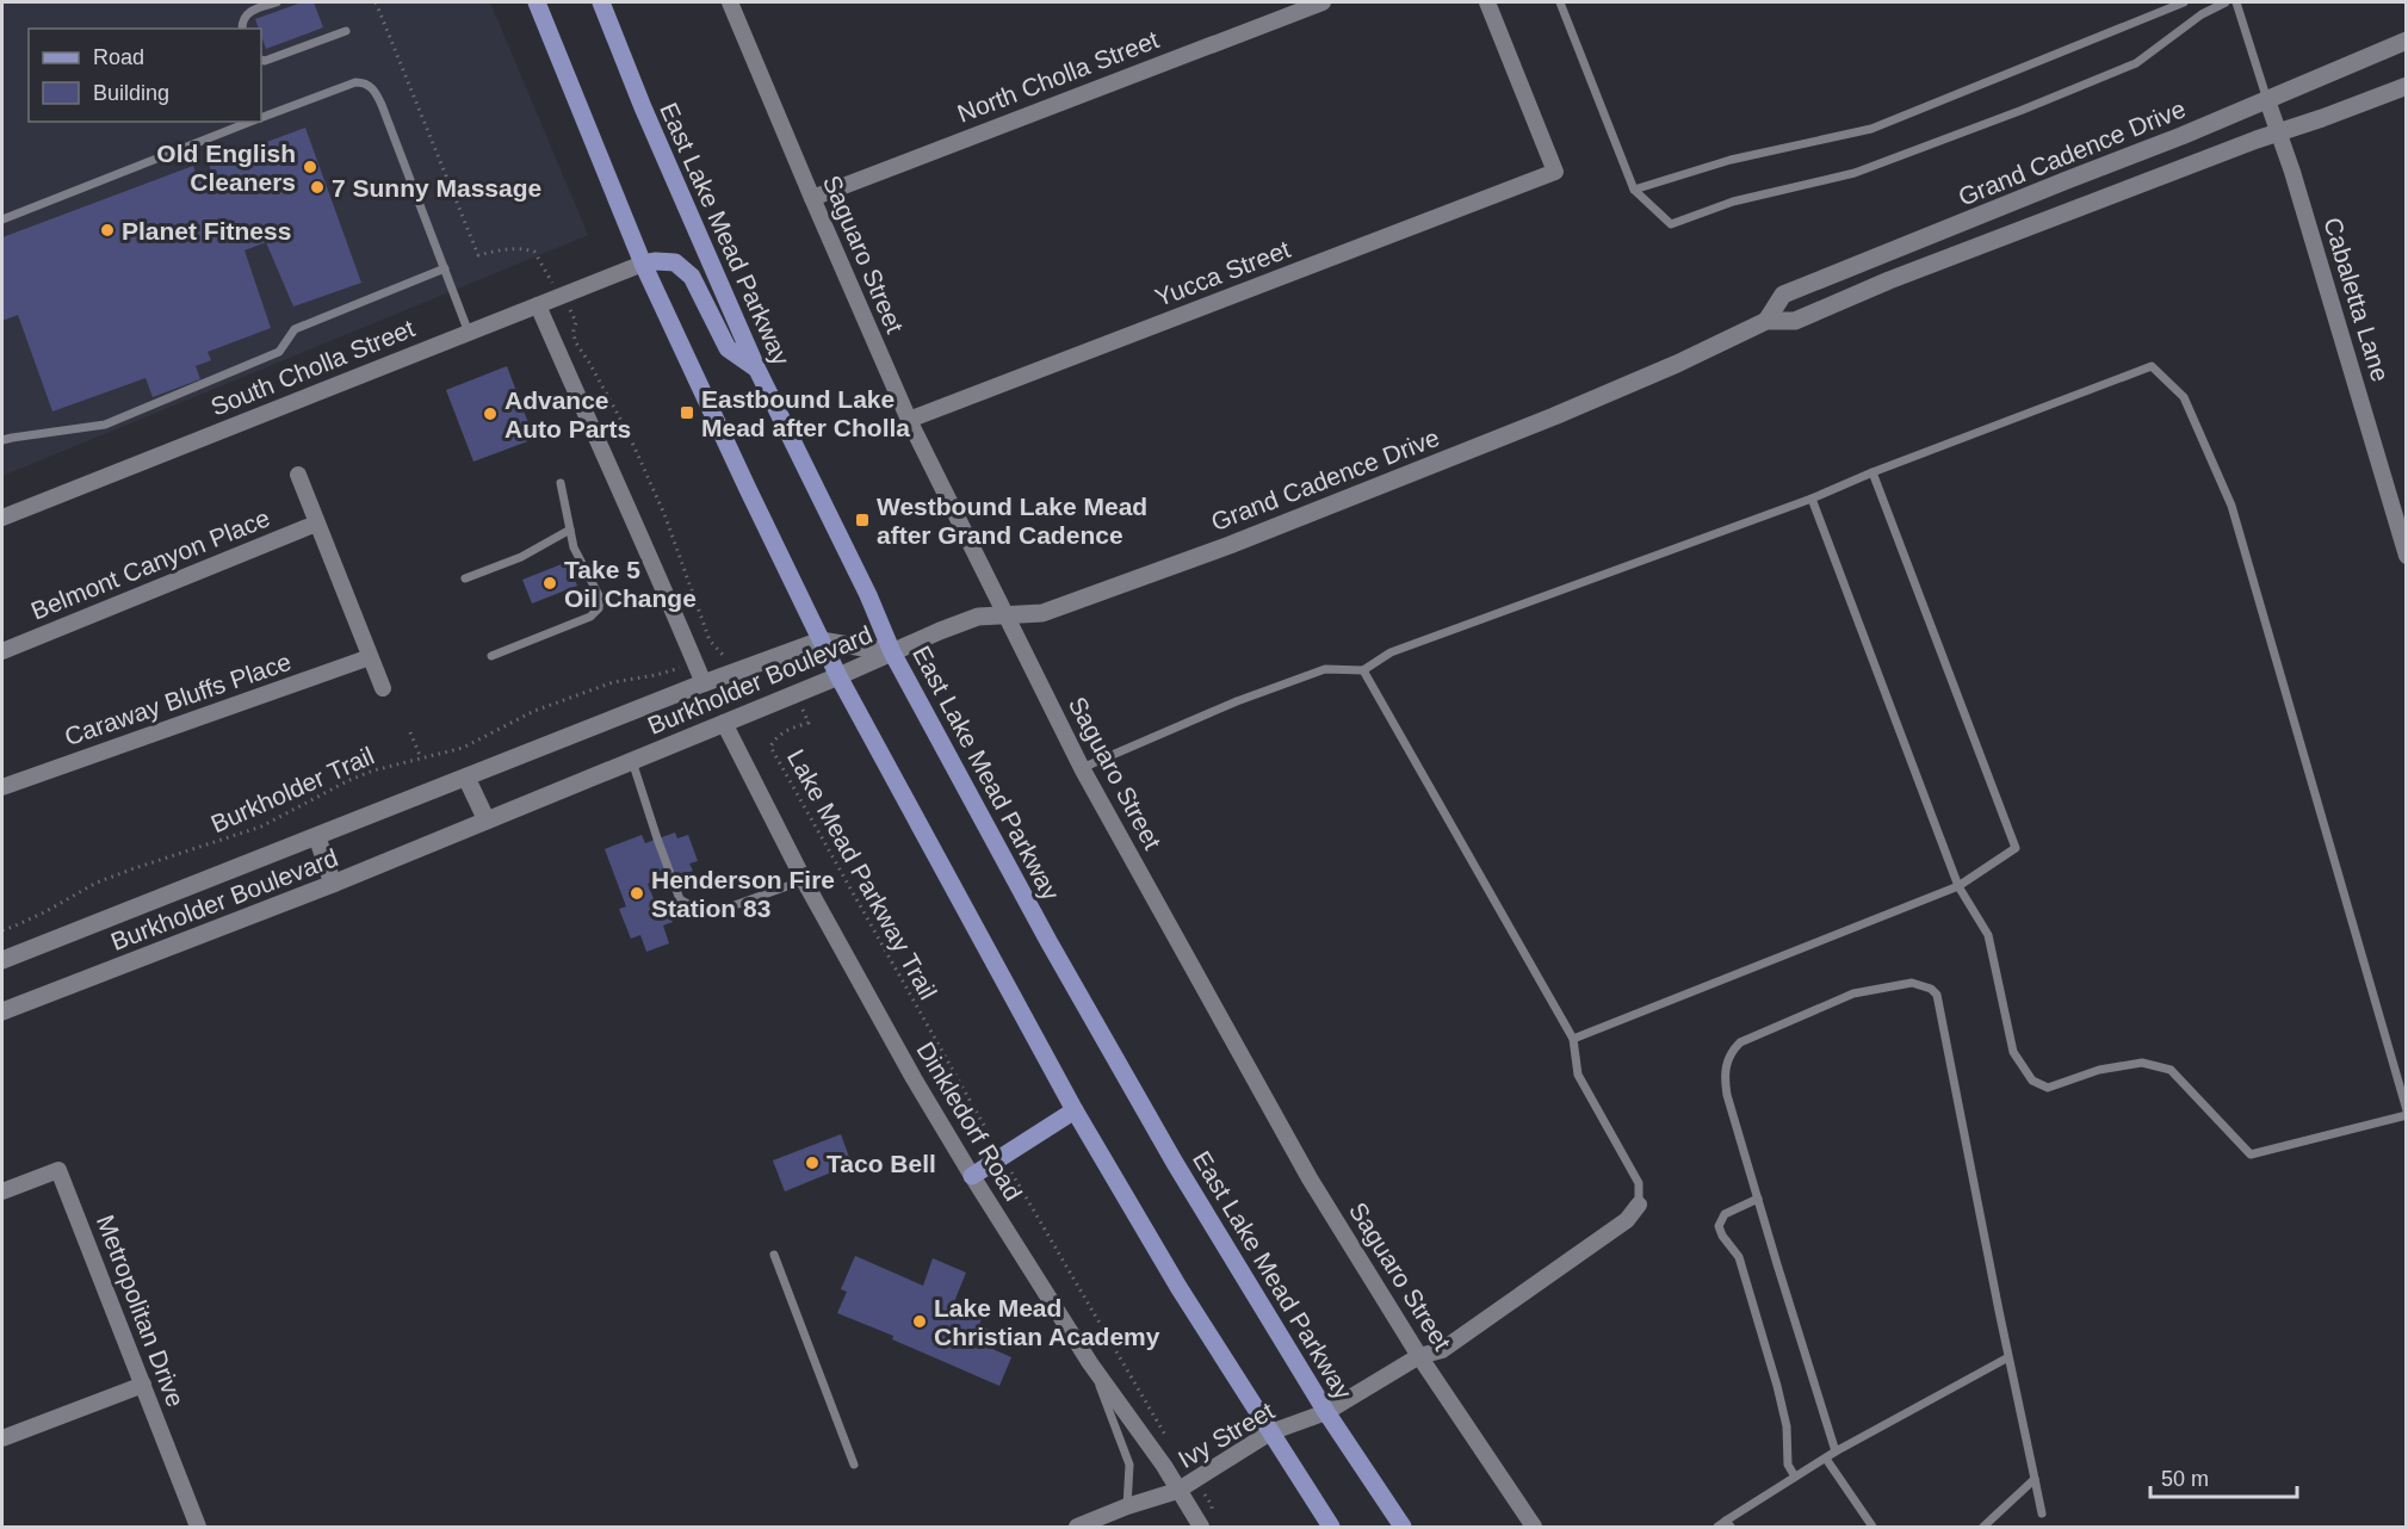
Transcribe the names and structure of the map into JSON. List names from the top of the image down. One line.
{"streets":{"main road":["Grand Cadence Drive","East Lake Mead Parkway","Burkholder Boulevard"],"street":["North Cholla Street","Saguaro Street","Yucca Street","Cabaletta Lane","South Cholla Street","Belmont Canyon Place","Caraway Bluffs Place","Dinkledorf Road","Metropolitan Drive","Ivy Street"],"path":["Burkholder Trail","Lake Mead Parkway Trail"]},"crossings":[["North Cholla Street","Saguaro Street"],["Grand Cadence Drive","East Lake Mead Parkway"],["Grand Cadence Drive","Saguaro Street"],["Grand Cadence Drive","Cabaletta Lane"],["Grand Cadence Drive","Burkholder Boulevard"],["East Lake Mead Parkway","Burkholder Boulevard"],["East Lake Mead Parkway","Ivy Street"],["Saguaro Street","Yucca Street"],["Saguaro Street","Ivy Street"],["Burkholder Boulevard","Dinkledorf Road"],["Dinkledorf Road","Ivy Street"]],"places":{"other":["Old English Cleaners","7 Sunny Massage","Planet Fitness","Advance Auto Parts","Take 5 Oil Change","Henderson Fire Station 83","Taco Bell","Lake Mead Christian Academy"],"transit":["Eastbound Lake Mead after Cholla","Westbound Lake Mead after Grand Cadence"]},"legend":["Road","Building"],"scale_bar":"50 m"}
